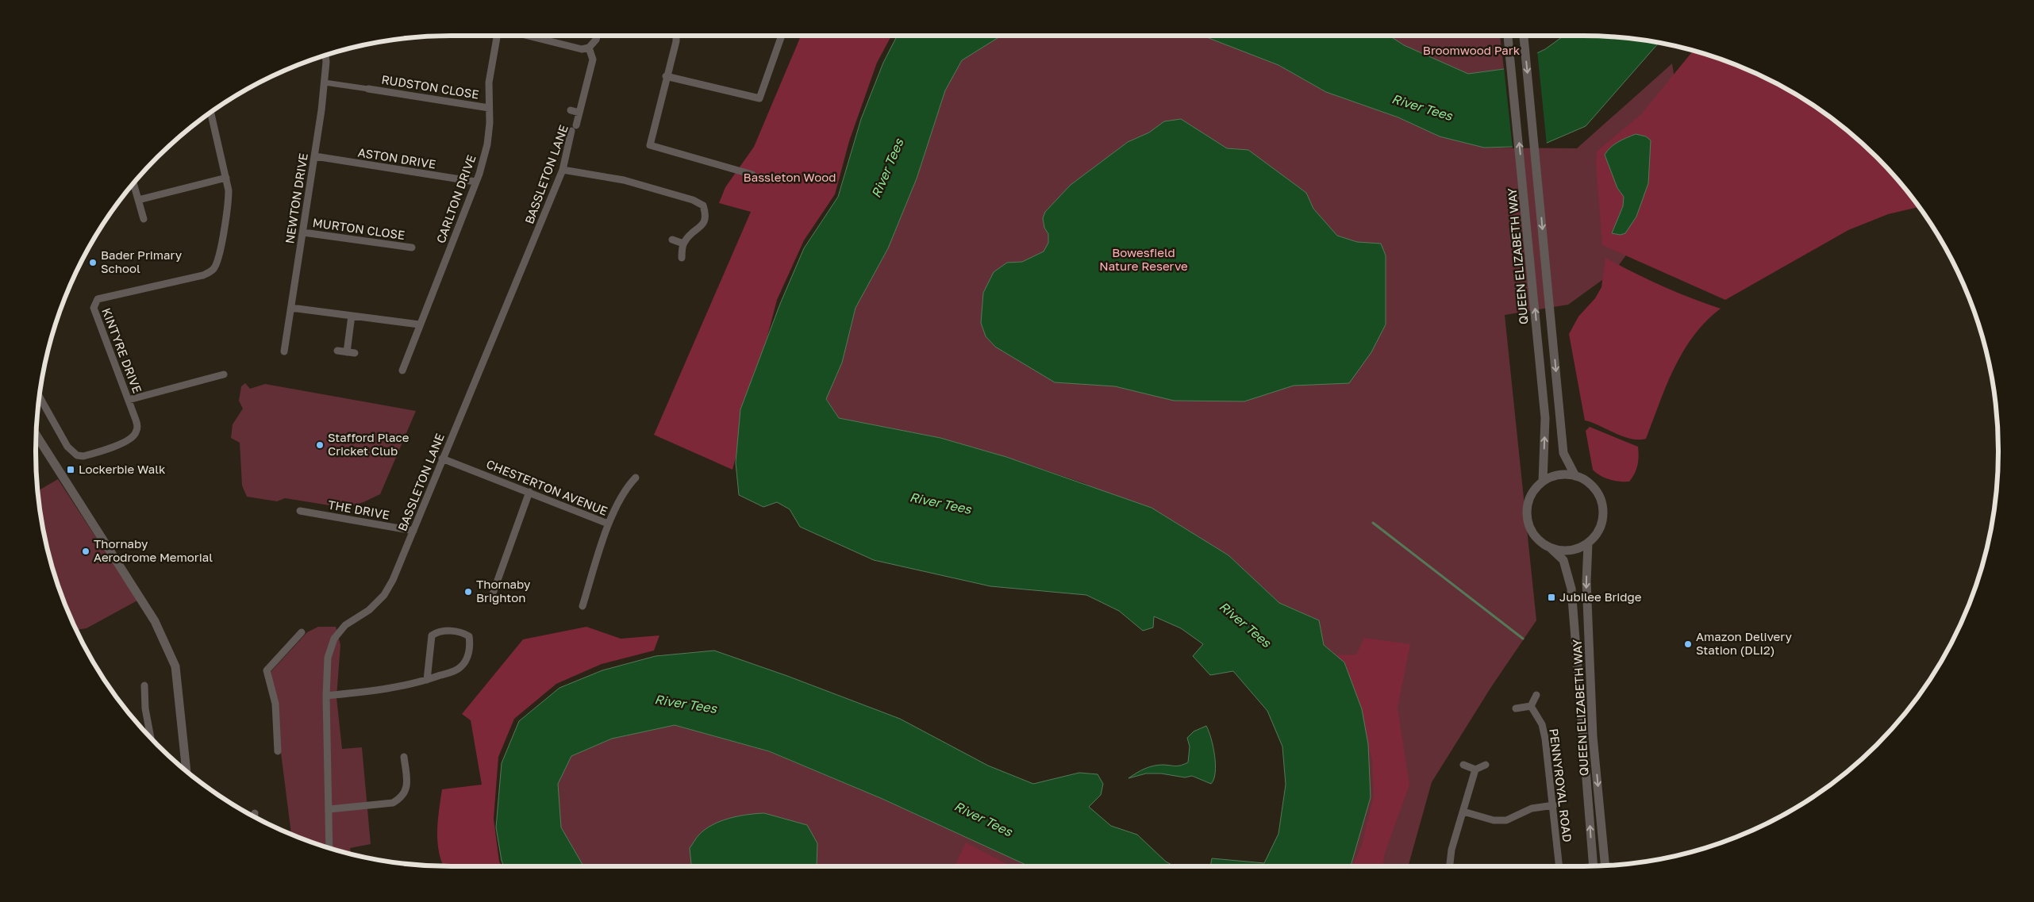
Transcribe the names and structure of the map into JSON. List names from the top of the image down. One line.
{"streets":{"street":["RUDSTON CLOSE","ASTON DRIVE","BASSLETON LANE","NEWTON DRIVE","CARLTON DRIVE","MURTON CLOSE","QUEEN ELIZABETH WAY","KINTYRE DRIVE","CHESTERTON AVENUE","THE DRIVE","PENNYROYAL ROAD"]},"crossings":[["RUDSTON CLOSE","CARLTON DRIVE"],["ASTON DRIVE","NEWTON DRIVE"],["ASTON DRIVE","CARLTON DRIVE"],["BASSLETON LANE","CHESTERTON AVENUE"],["BASSLETON LANE","THE DRIVE"],["NEWTON DRIVE","MURTON CLOSE"]],"water":["River Tees"],"parks":["Broomwood Park","Bassleton Wood","Bowesfield Nature Reserve"],"places":{"other":["Bader Primary School","Stafford Place Cricket Club","Thornaby Aerodrome Memorial","Thornaby Brighton","Amazon Delivery Station (DLI2)"],"transit":["Lockerbie Walk","Jubilee Bridge"]}}
